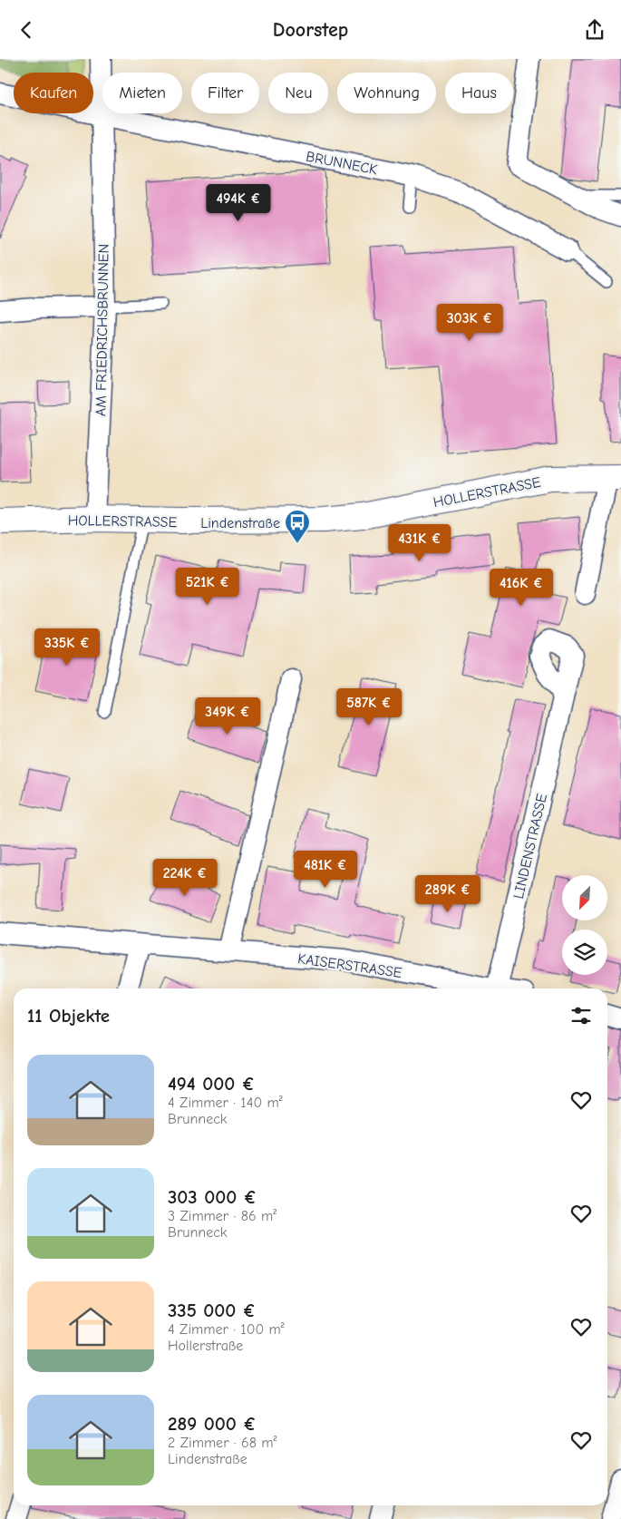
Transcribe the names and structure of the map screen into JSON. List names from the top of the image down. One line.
{"streets":{"main road":["HOLLERSTRASSE"],"street":["BRUNNECK","AM FRIEDRICHSBRUNNEN","LINDENSTRASSE","KAISERSTRASSE"]},"crossings":[["BRUNNECK","AM FRIEDRICHSBRUNNEN"],["AM FRIEDRICHSBRUNNEN","HOLLERSTRASSE"]],"places":{"bus stop":["Lindenstraße"]},"north":"bottom left","page":{"header":"Doorstep","chip":["Kaufen","Mieten","Filter","Neu","Wohnung","Haus"],"price":["494K €","303K €","431K €","521K €","416K €","335K €","587K €","349K €","481K €","224K €","289K €"],"heading":"11 Objekte","list":[{"name":"494 000 €","note":"4 Zimmer · 140 m² · Brunneck"},{"name":"303 000 €","note":"3 Zimmer · 86 m² · Brunneck"},{"name":"335 000 €","note":"4 Zimmer · 100 m² · Hollerstraße"},{"name":"289 000 €","note":"2 Zimmer · 68 m² · Lindenstraße"}]}}
